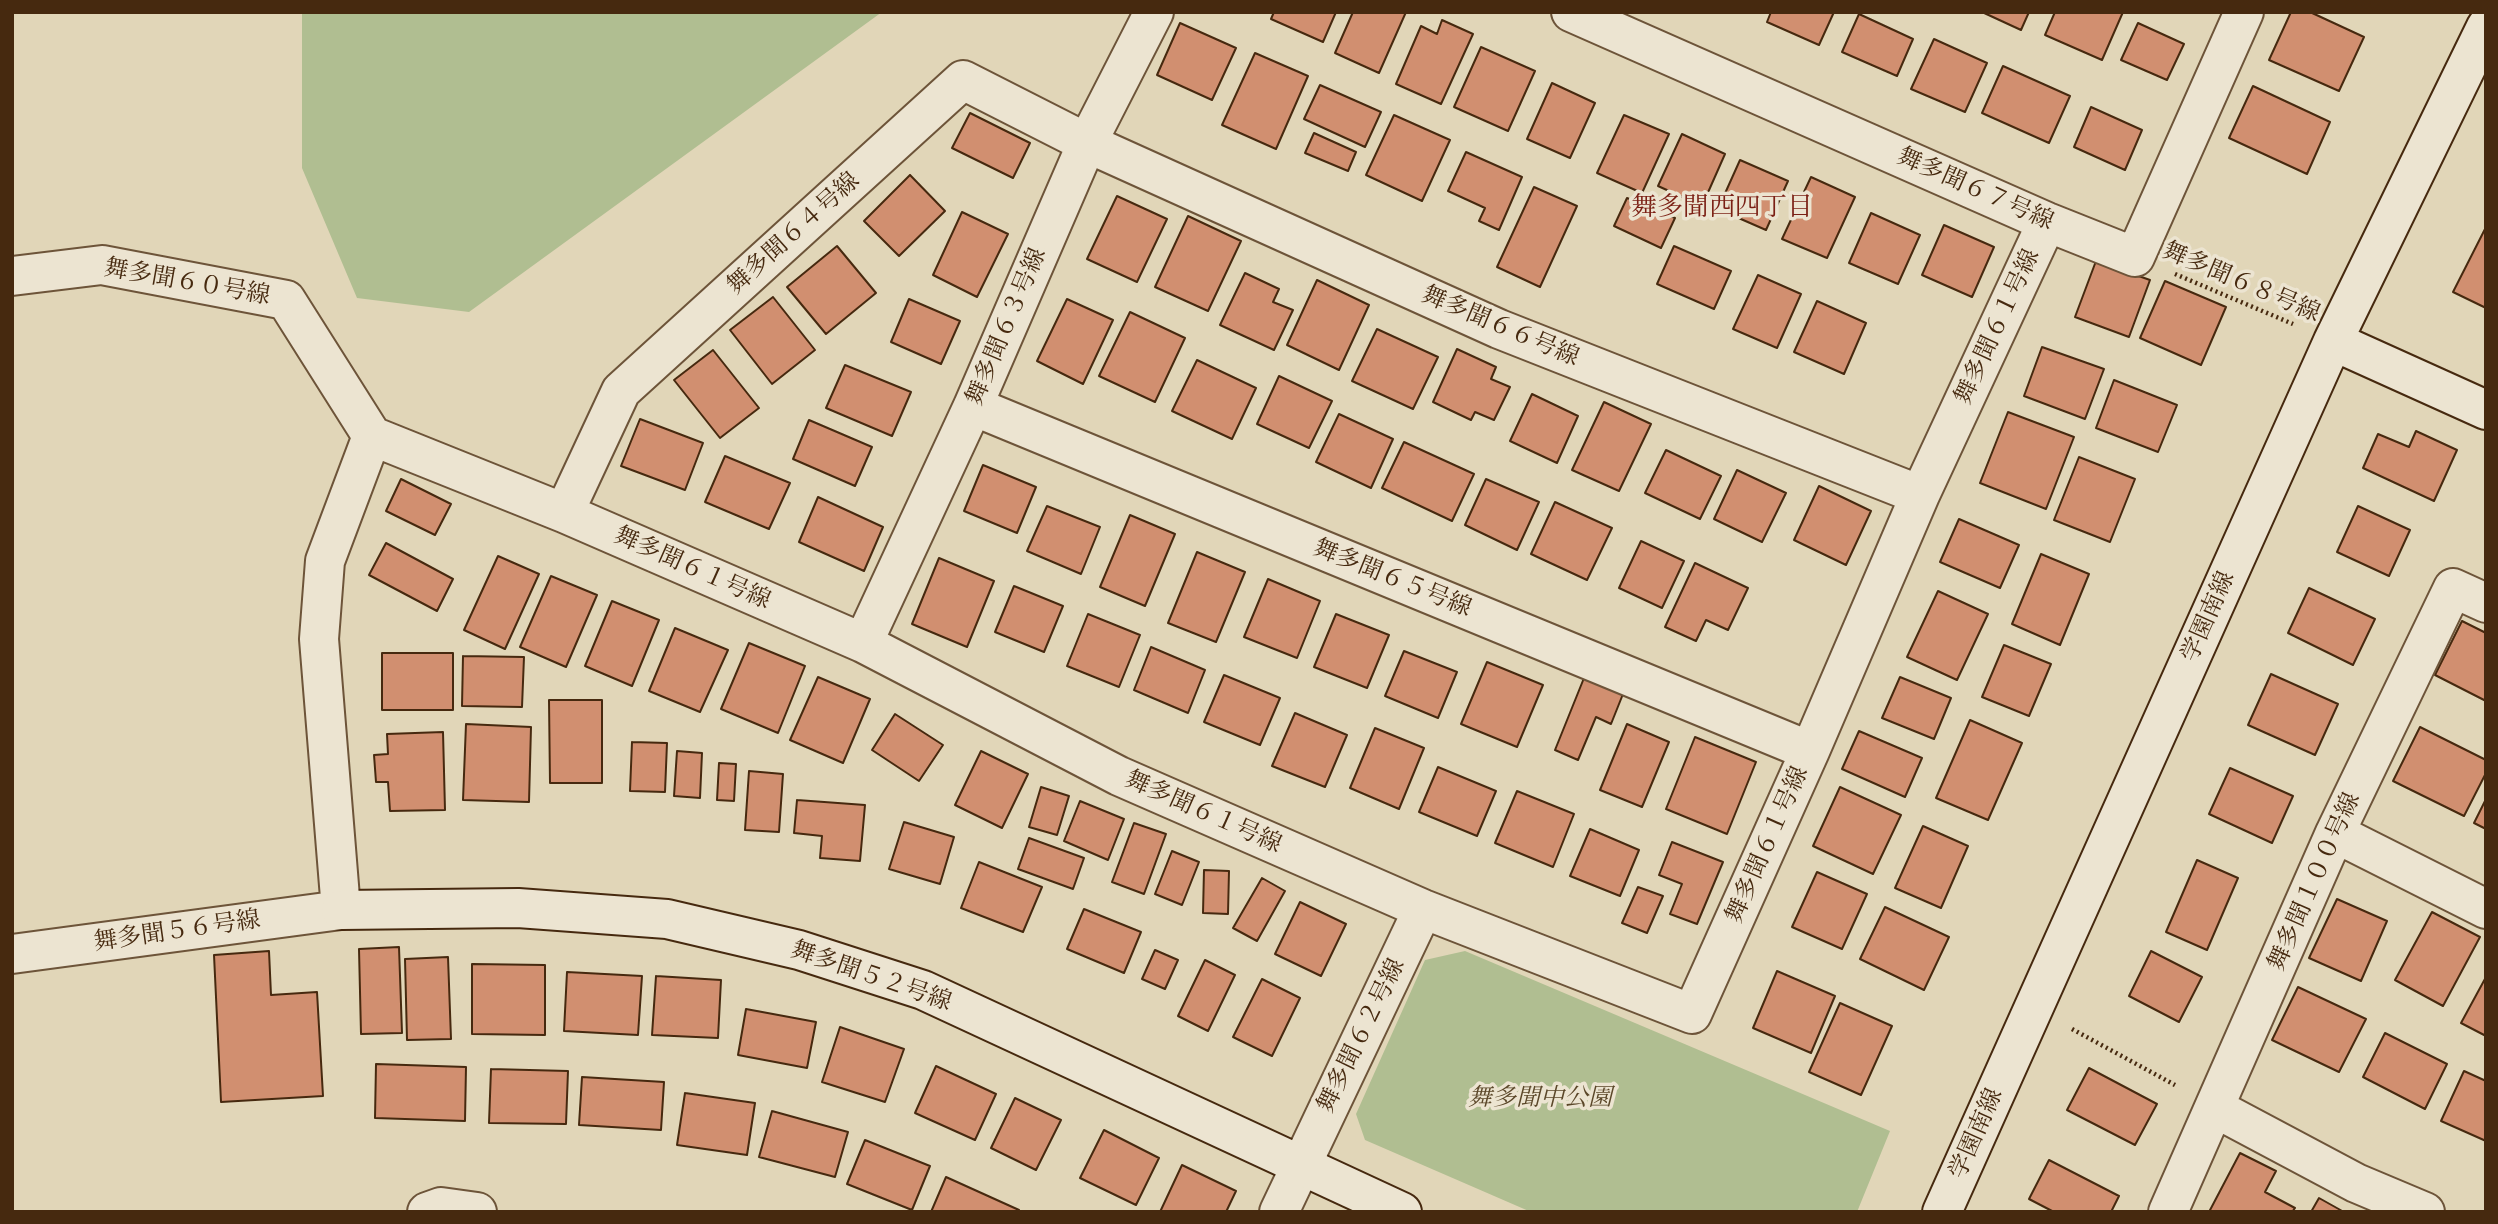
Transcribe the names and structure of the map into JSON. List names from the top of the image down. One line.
{"streets":{"street":["舞多聞６７号線","舞多聞６４号線","舞多聞６０号線","舞多聞６３号線","舞多聞６６号線","舞多聞６１号線","舞多聞６５号線","学園南線","舞多聞１００号線","舞多聞５６号線","舞多聞５２号線","舞多聞６２号線"],"path":["舞多聞６８号線"]},"crossings":[["舞多聞６７号線","舞多聞６８号線"],["舞多聞６７号線","舞多聞６１号線"],["舞多聞６４号線","舞多聞６３号線"],["舞多聞６４号線","舞多聞６６号線"],["舞多聞６４号線","舞多聞６１号線"],["舞多聞６０号線","舞多聞６１号線"],["舞多聞６８号線","学園南線"],["舞多聞６３号線","舞多聞６６号線"],["舞多聞６３号線","舞多聞６１号線"],["舞多聞６３号線","舞多聞６５号線"],["舞多聞６６号線","舞多聞６１号線"],["舞多聞６１号線","舞多聞６５号線"],["舞多聞６１号線","舞多聞６２号線"],["舞多聞５６号線","舞多聞５２号線"],["舞多聞５２号線","舞多聞６２号線"]],"districts":["舞多聞西四丁目"],"parks":["舞多聞中公園"]}
